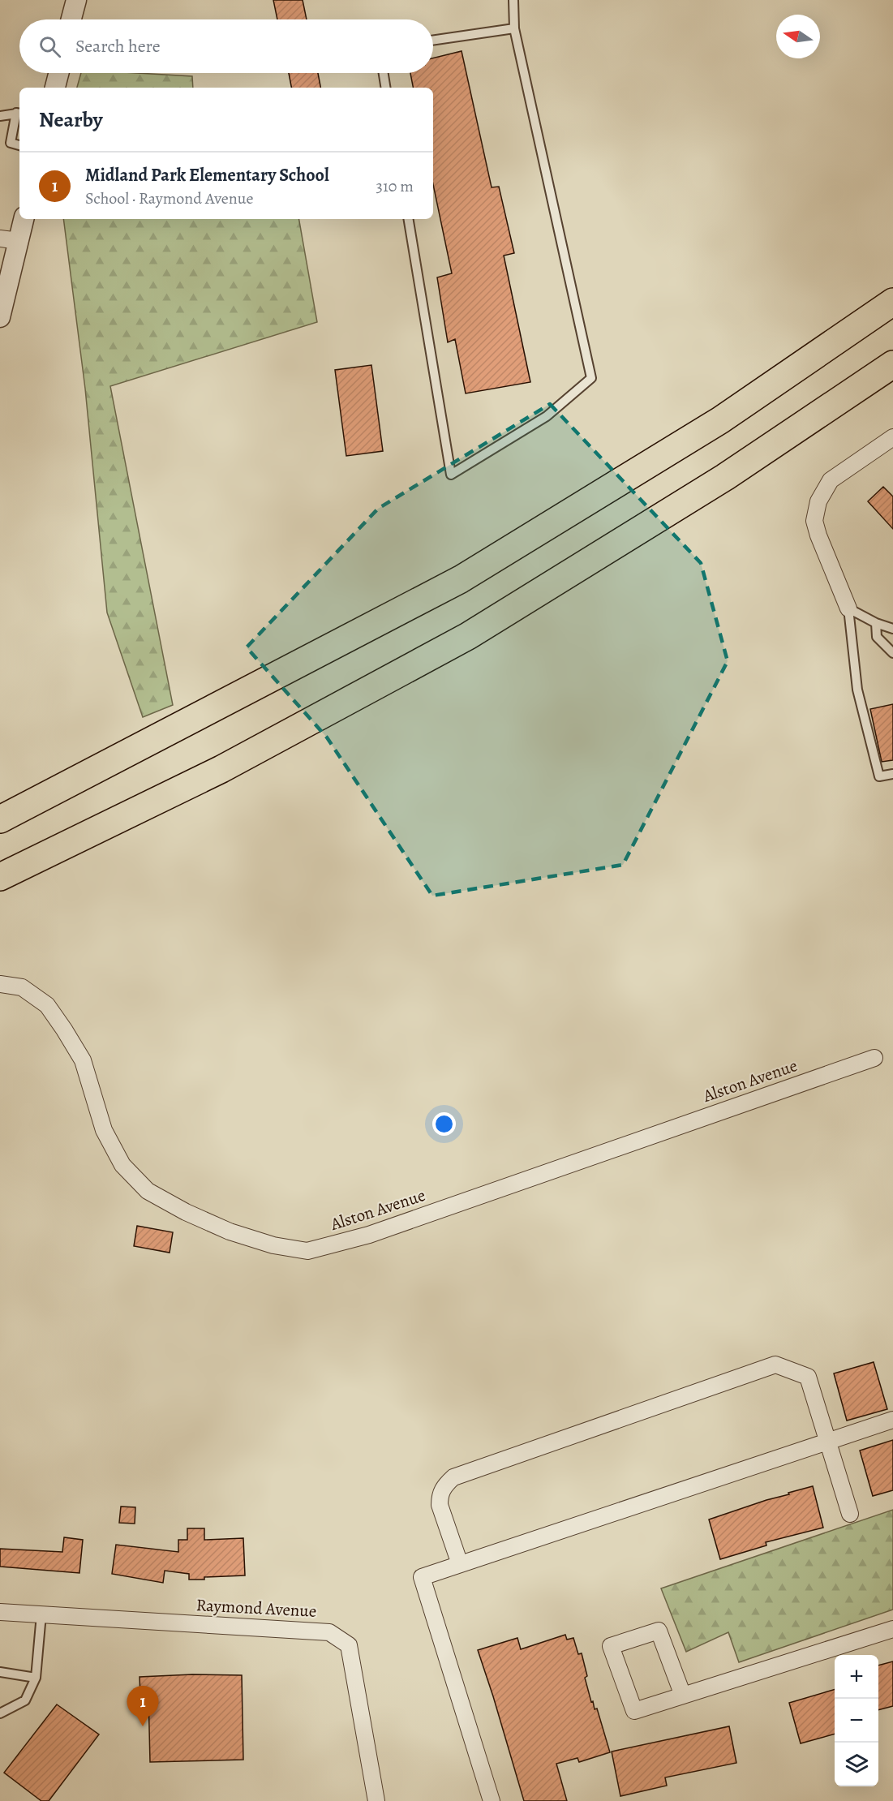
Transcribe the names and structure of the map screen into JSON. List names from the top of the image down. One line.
{"streets":{"street":["Alston Avenue","Raymond Avenue"]},"north":"left","page":{"search":"Search here","heading":"Nearby","list":[{"mark":"1","name":"Midland Park Elementary School","note":"School · Raymond Avenue","value":"310 m"}],"map_buttons":["+","−"],"pins":"1"}}
